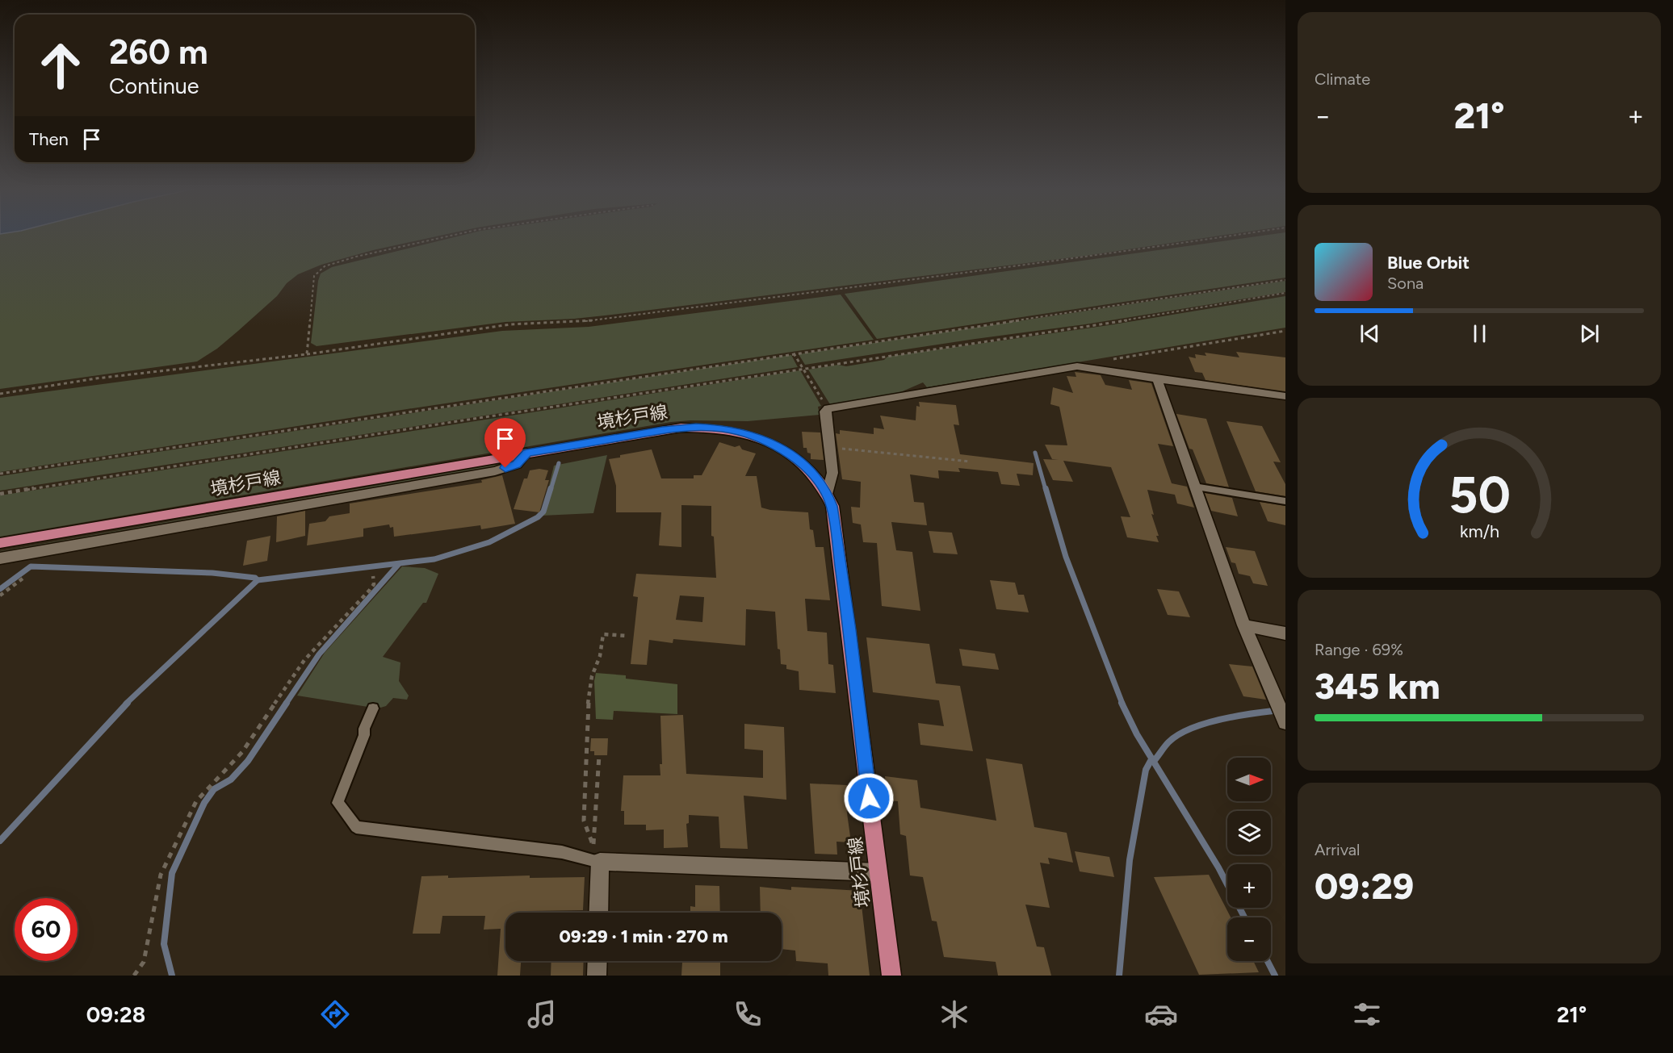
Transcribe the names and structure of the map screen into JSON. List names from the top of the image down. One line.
{"streets":{"main road":["境杉戸線"]},"north":"right","page":{"tile":["Climate",["Range · 69%","345 km"],["Arrival","09:29"]],"turn":["260 m","Continue"],"heat":["−","21°","+"],"then":"Then","song":["Blue Orbit","Sona"],"map_buttons":["+","−"],"limit":"60","trip":"09:29 · 1 min · 270 m","tabs":["09:28","21°"],"gauge":["50","km/h"]}}
